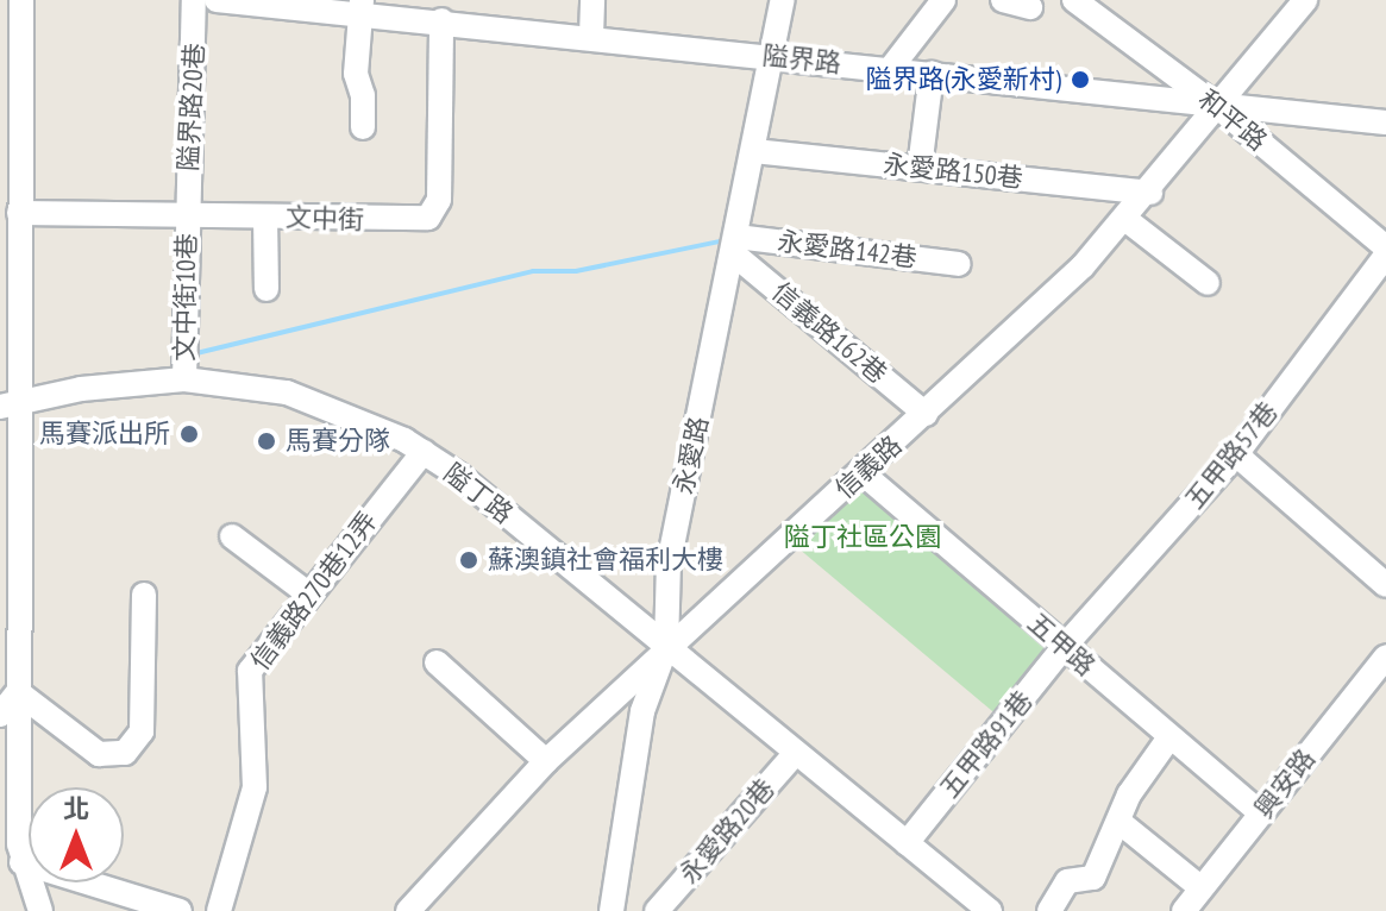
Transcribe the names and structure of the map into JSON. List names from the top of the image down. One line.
{"streets":{"street":["隘界路","隘界路20巷","和平路","永愛路150巷","文中街","永愛路142巷","文中街10巷","信義路162巷","永愛路","五甲路57巷","信義路","隘丁路","信義路270巷12弄","五甲路","五甲路91巷","興安路","永愛路20巷"]},"crossings":[["隘界路","和平路"],["隘界路","文中街"],["隘界路","永愛路"],["隘界路","信義路"],["隘界路20巷","文中街"],["隘界路20巷","文中街10巷"],["和平路","信義路"],["永愛路150巷","永愛路"],["永愛路150巷","信義路"],["文中街","文中街10巷"],["永愛路142巷","信義路162巷"],["永愛路142巷","永愛路"],["文中街10巷","隘丁路"],["信義路162巷","永愛路"],["信義路162巷","信義路"],["永愛路","信義路"],["永愛路","隘丁路"],["五甲路57巷","五甲路"],["五甲路57巷","五甲路91巷"],["信義路","隘丁路"],["信義路","五甲路"],["隘丁路","信義路270巷12弄"],["隘丁路","五甲路91巷"],["隘丁路","永愛路20巷"],["五甲路","五甲路91巷"],["五甲路","興安路"]],"parks":["隘丁社區公園"],"places":["隘界路(永愛新村)","馬賽派出所","馬賽分隊","蘇澳鎮社會福利大樓"],"north":"top"}
